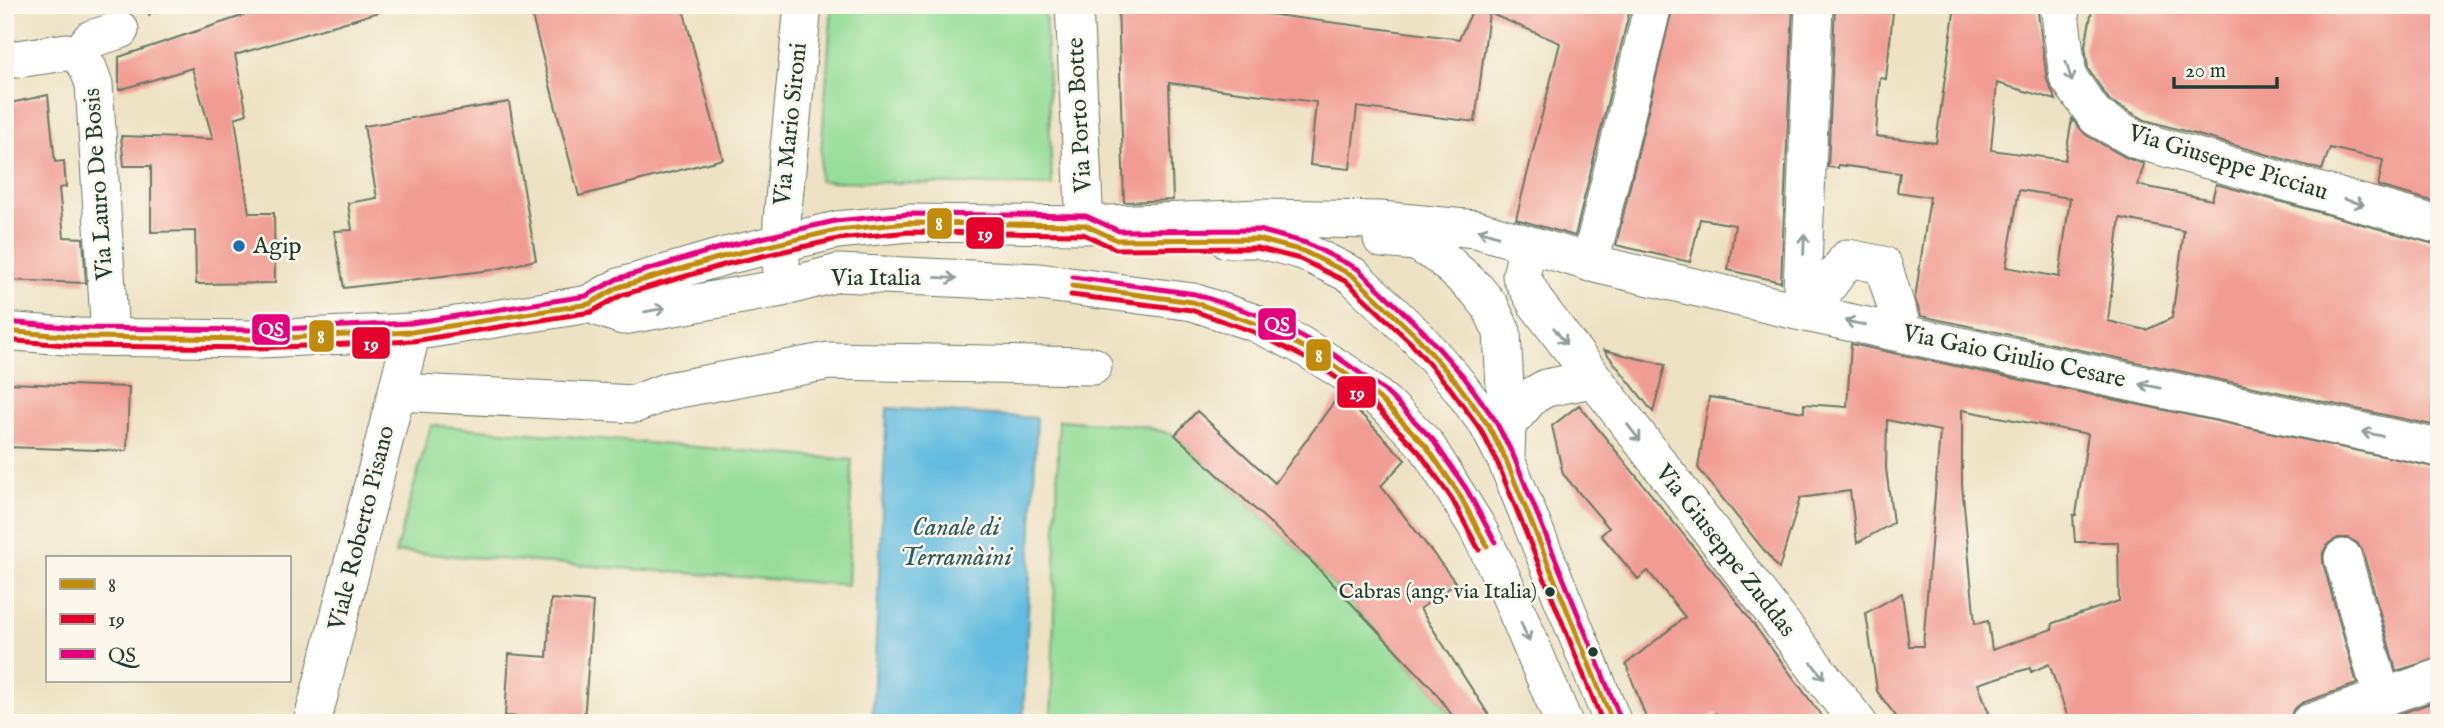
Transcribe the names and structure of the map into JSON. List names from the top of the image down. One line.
{"streets":{"street":["Via Porto Botte","Via Mario Sironi","Via Giuseppe Picciau","Via Lauro De Bosis","Via Italia","Via Gaio Giulio Cesare","Viale Roberto Pisano","Via Giuseppe Zuddas"]},"crossings":[["Via Porto Botte","Via Italia"],["Via Mario Sironi","Via Italia"],["Via Lauro De Bosis","Via Italia"],["Via Italia","Via Gaio Giulio Cesare"],["Via Italia","Viale Roberto Pisano"],["Via Gaio Giulio Cesare","Via Giuseppe Zuddas"]],"one_way":["Via Giuseppe Picciau","Via Gaio Giulio Cesare"],"water":["Canale di Terramàini"],"places":["Agip","Cabras (ang. via Italia)"],"lines":["transit line QS","transit line 8","transit line 19"],"legend":["8","19","QS"],"scale_bar":"20 m"}
